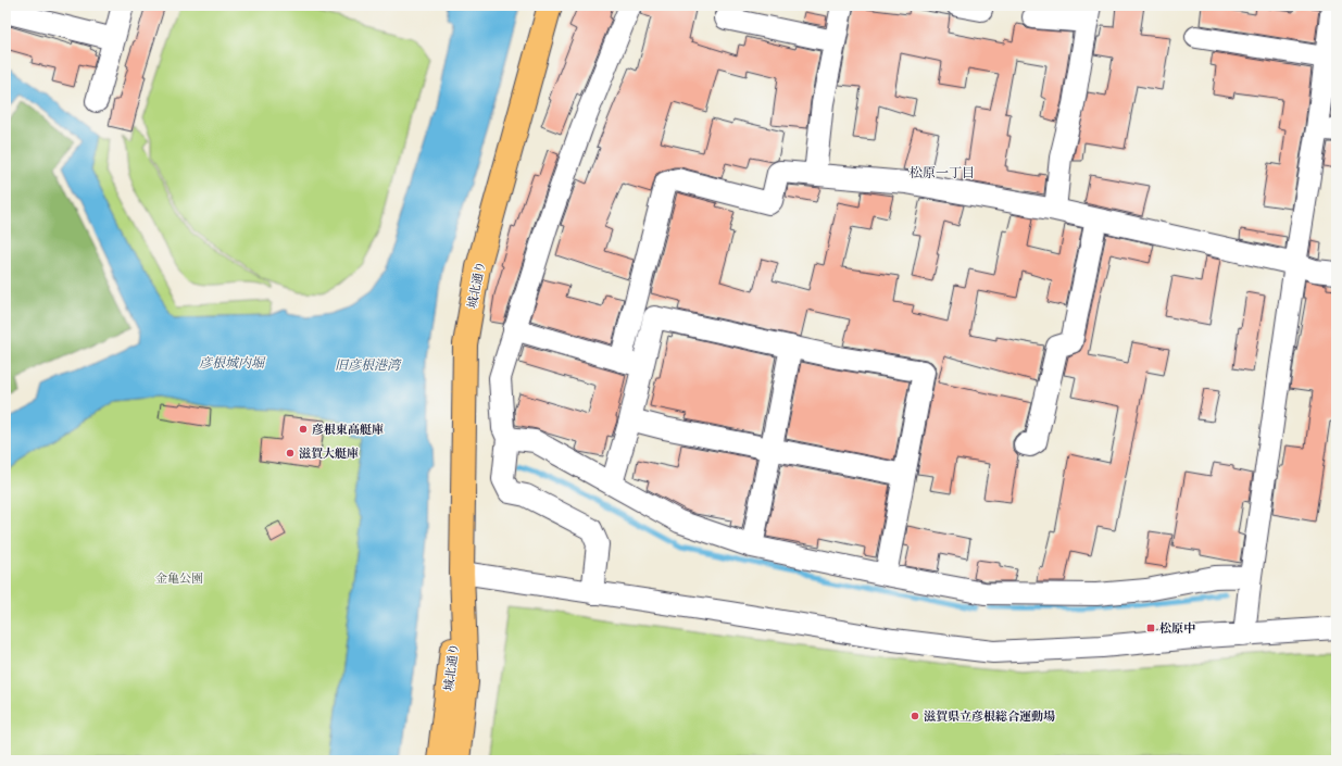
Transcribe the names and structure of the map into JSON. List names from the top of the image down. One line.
{"streets":{"main road":["城北通り"]},"districts":["松原一丁目"],"water":["彦根城内堀","旧彦根港湾"],"parks":["金亀公園"],"places":{"other":["彦根東高艇庫","滋賀大艇庫","滋賀県立彦根総合運動場"],"transit":["松原中"]}}
